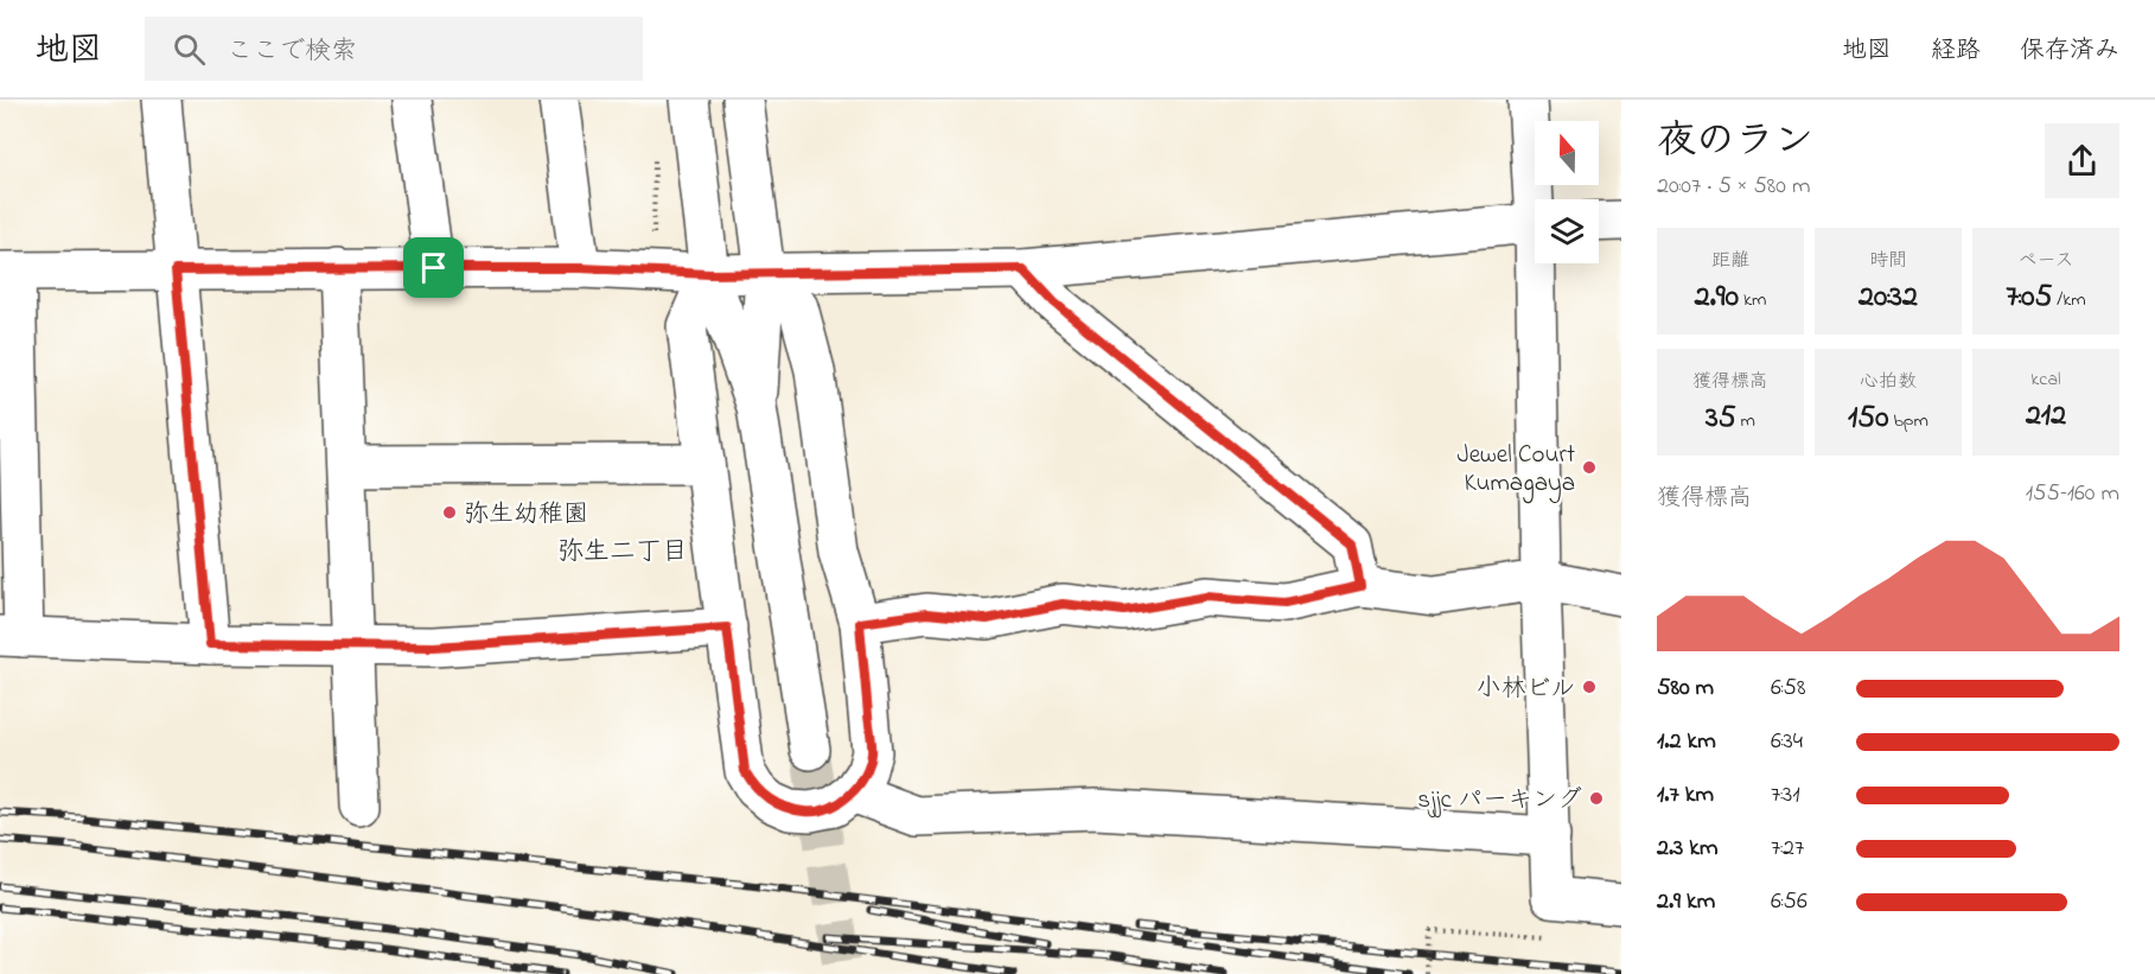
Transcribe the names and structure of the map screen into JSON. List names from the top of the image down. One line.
{"districts":["弥生二丁目"],"places":["Jewel Court Kumagaya","弥生幼稚園","小林ビル","sjjc パーキング"],"north":"top","page":{"header":"地図","search":"ここで検索","nav":["地図","経路","保存済み"],"heading":["夜のラン","20:07 · 5 × 580 m"],"stats":[["距離","2.90 km"],["時間","20:32"],["ペース","7:05 /km"],["獲得標高","35 m"],["心拍数","150 bpm"],["kcal","212"]],"chart":["獲得標高","155–160 m"],"list":[{"name":"580 m","note":"6:58"},{"name":"1.2 km","note":"6:34"},{"name":"1.7 km","note":"7:31"},{"name":"2.3 km","note":"7:27"},{"name":"2.9 km","note":"6:56"}]}}
